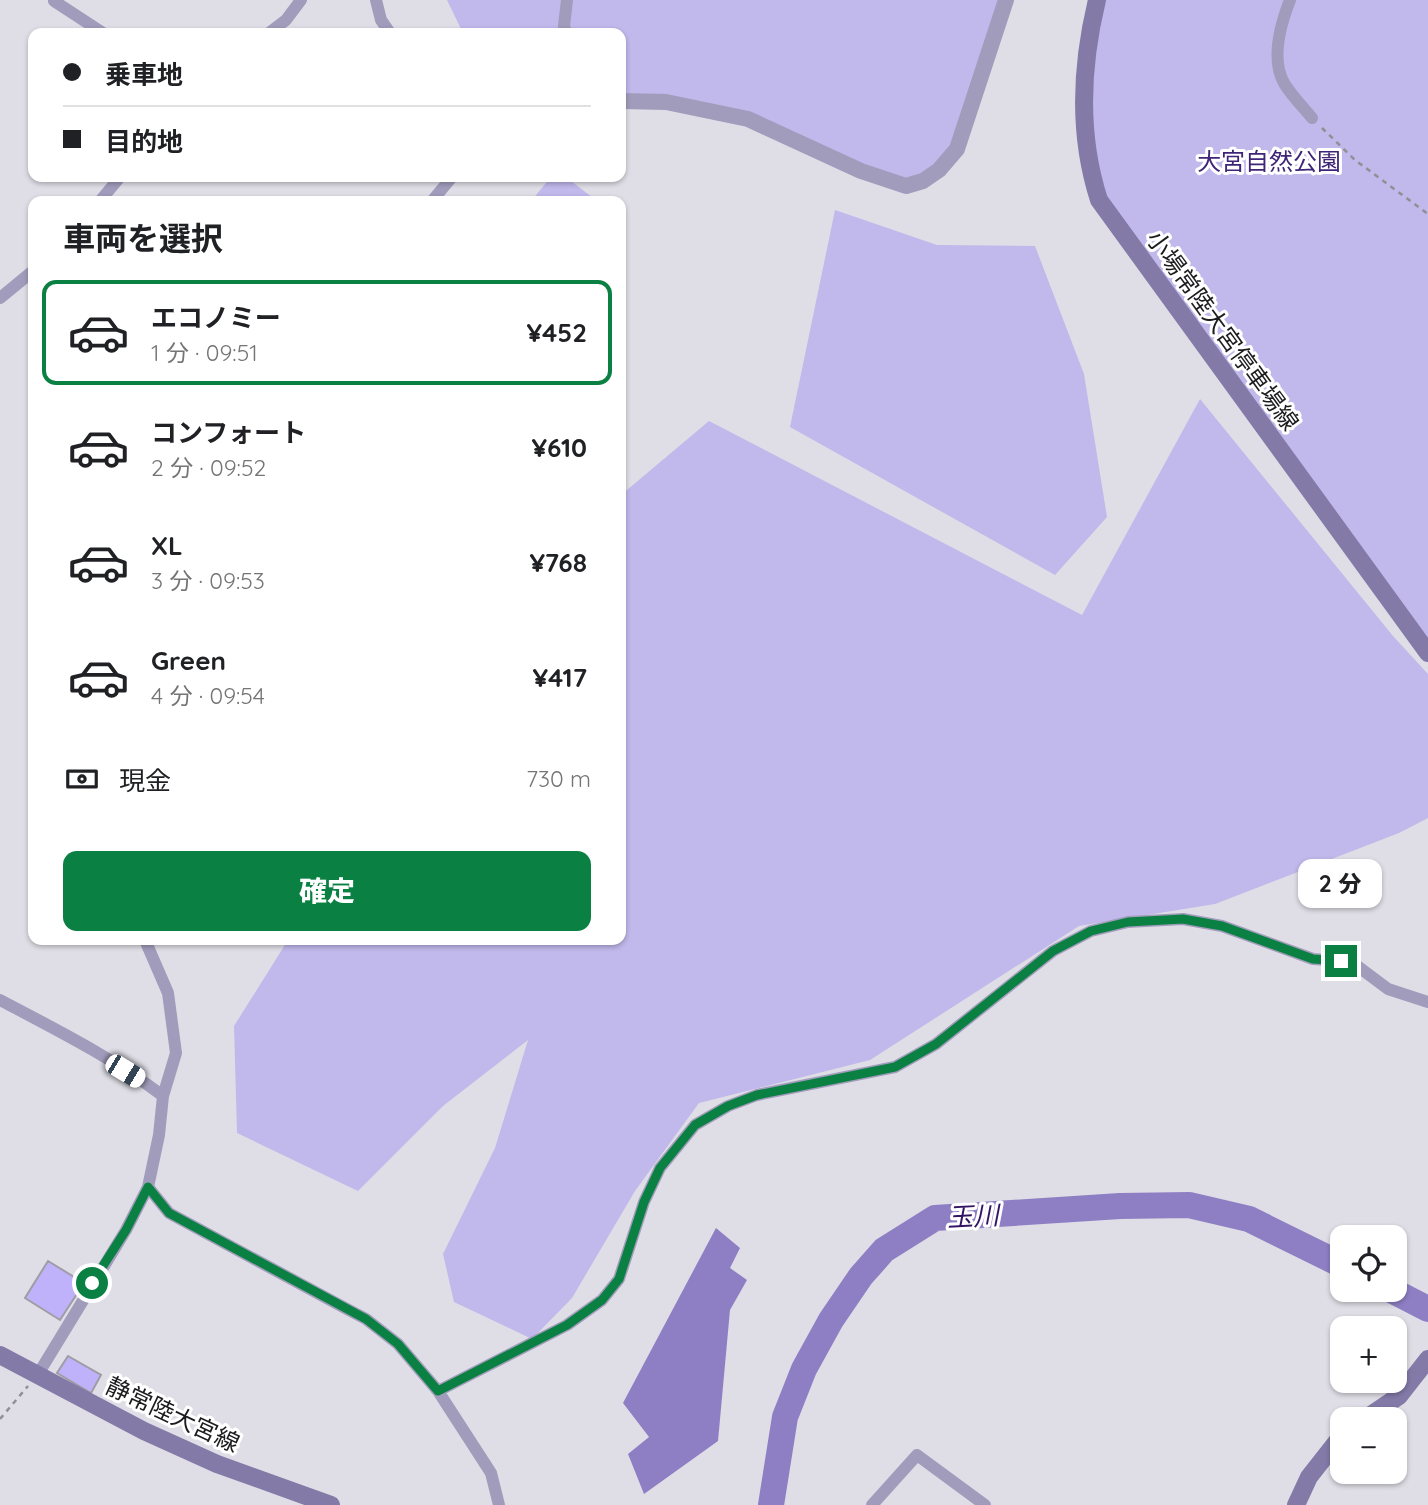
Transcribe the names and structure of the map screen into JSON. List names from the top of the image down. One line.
{"streets":{"main road":["小場常陸大宮停車場線","静常陸大宮線"]},"water":["玉川"],"parks":["大宮自然公園"],"page":{"banner":["乗車地","目的地"],"heading":"車両を選択","list":[{"name":"エコノミー","note":"1 分 · 09:51","value":"¥452"},{"name":"コンフォート","note":"2 分 · 09:52","value":"¥610"},{"name":"XL","note":"3 分 · 09:53","value":"¥768"},{"name":"Green","note":"4 分 · 09:54","value":"¥417"}],"pay":["現金","730 m"],"buttons":"確定","bubble":"2 分","map_buttons":["+","−"]}}
